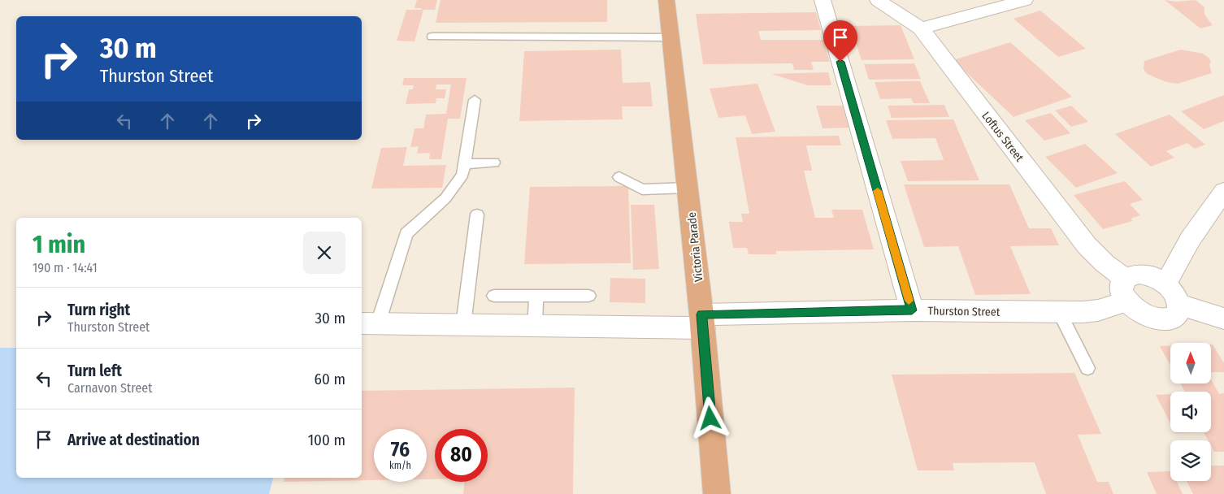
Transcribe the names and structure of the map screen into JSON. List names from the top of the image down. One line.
{"streets":{"highway":["Victoria Parade"],"street":["Loftus Street","Thurston Street"]},"crossings":[["Loftus Street","Thurston Street"],["Victoria Parade","Thurston Street"]],"north":"top","page":{"turn":["30 m","Thurston Street"],"heading":["1 min","190 m · 14:41"],"list":[{"name":"Turn right","note":"Thurston Street","value":"30 m"},{"name":"Turn left","note":"Carnavon Street","value":"60 m"},{"name":"Arrive at destination","value":"100 m"}],"speed":"76 km/h","limit":"80"}}
